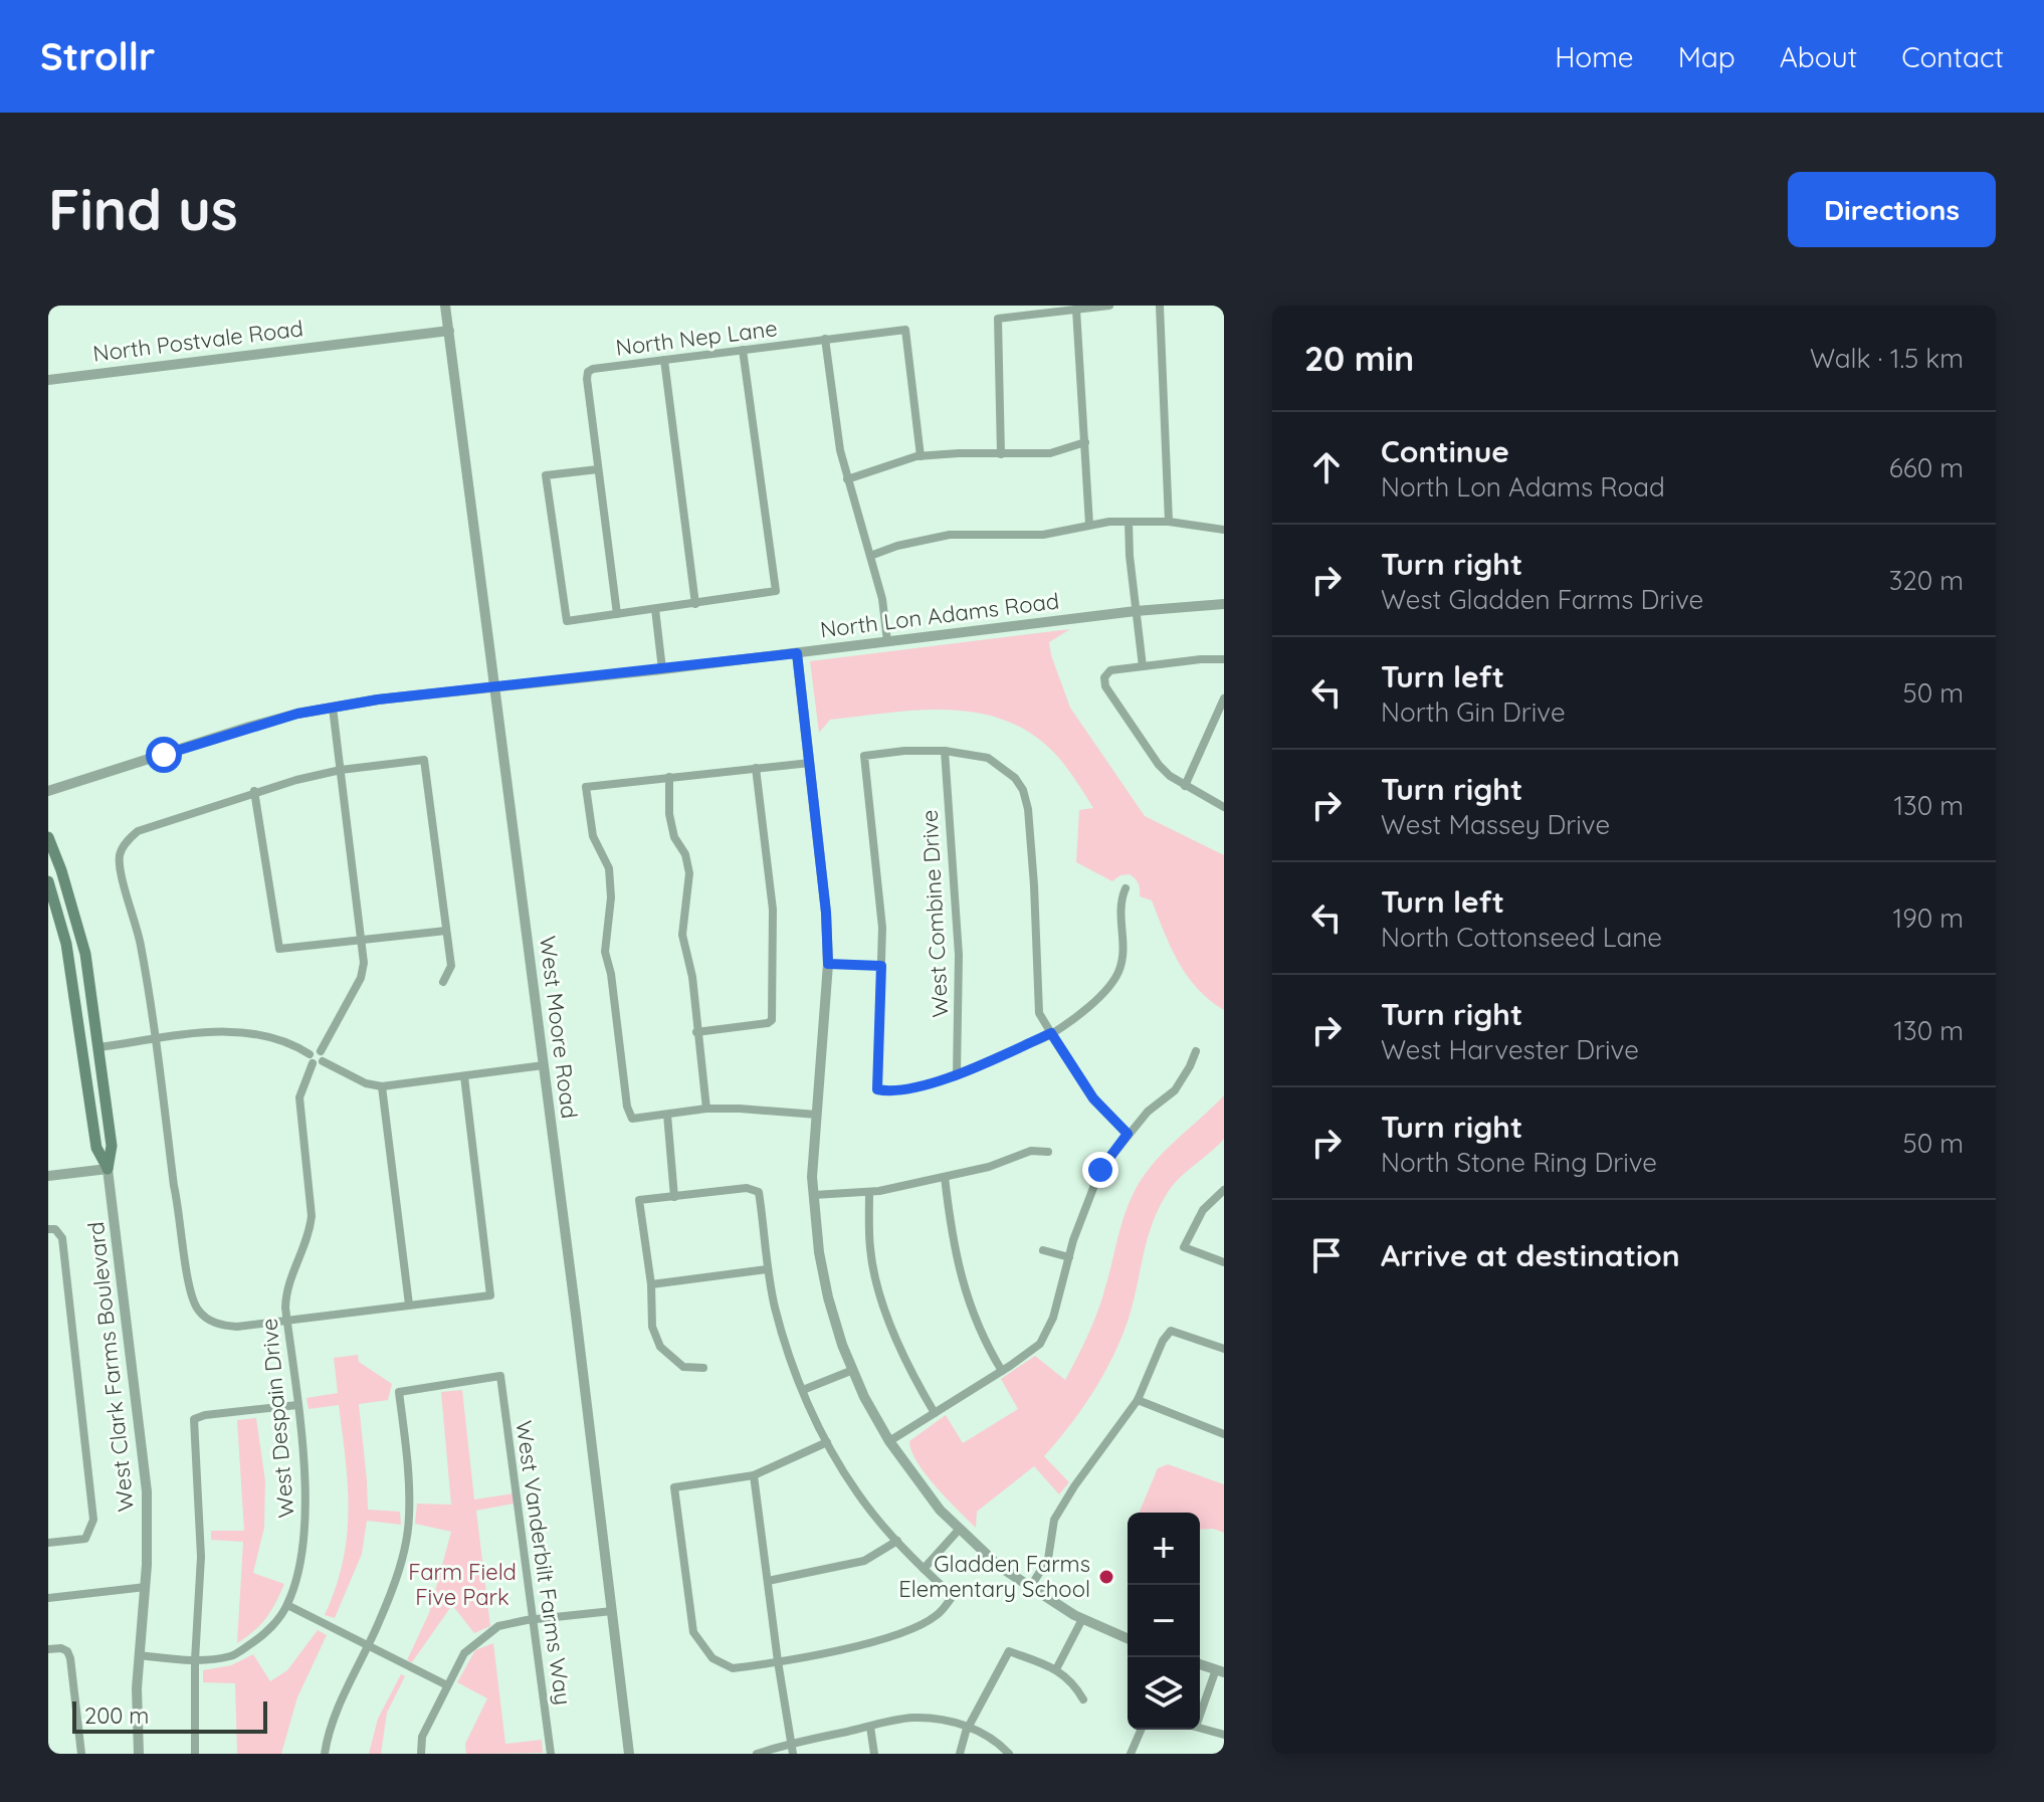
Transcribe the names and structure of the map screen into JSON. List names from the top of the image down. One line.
{"streets":{"main road":["West Clark Farms Boulevard"],"street":["North Nep Lane","North Postvale Road","North Lon Adams Road","West Combine Drive","West Moore Road","West Despain Drive","West Vanderbilt Farms Way"]},"crossings":[["North Postvale Road","West Moore Road"],["North Lon Adams Road","West Moore Road"],["West Clark Farms Boulevard","West Despain Drive"]],"parks":["Farm Field Five Park"],"places":["Gladden Farms Elementary School"],"scale_bar":"200 m","page":{"header":"Strollr","nav":["Home","Map","About","Contact"],"buttons":"Directions","title":"Find us","heading":["20 min","Walk · 1.5 km"],"list":[["Continue","North Lon Adams Road","660 m"],["Turn right","West Gladden Farms Drive","320 m"],["Turn left","North Gin Drive","50 m"],["Turn right","West Massey Drive","130 m"],["Turn left","North Cottonseed Lane","190 m"],["Turn right","West Harvester Drive","130 m"],["Turn right","North Stone Ring Drive","50 m"],"Arrive at destination"],"map_buttons":["+","−"],"scale":"200 m"}}
